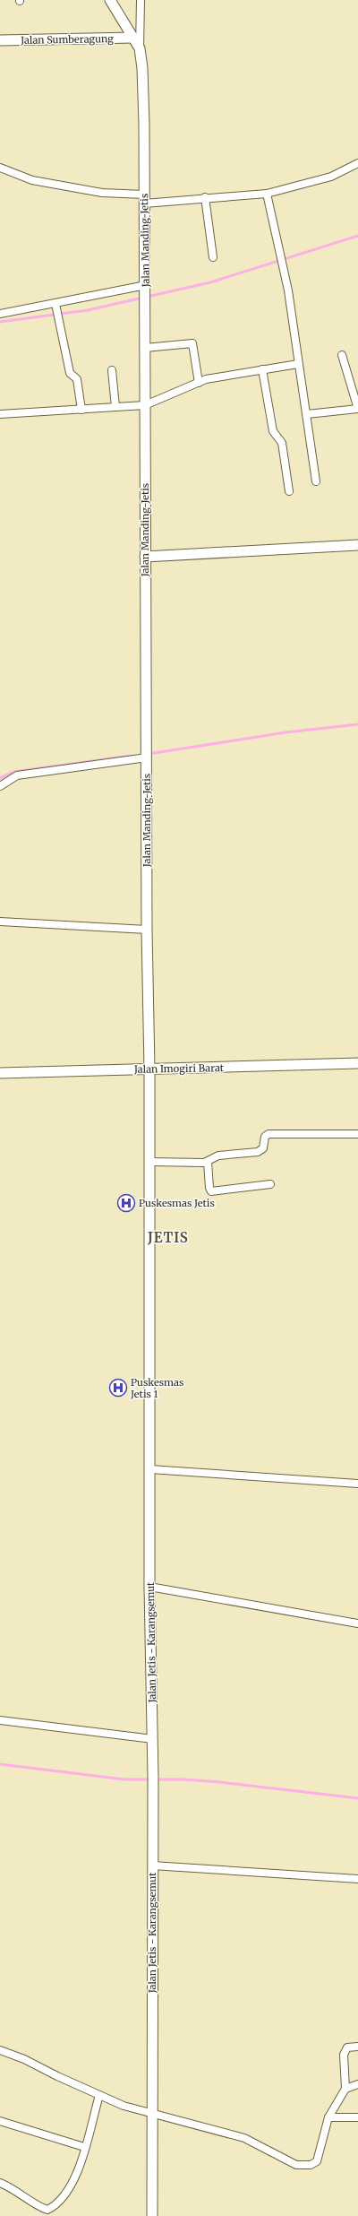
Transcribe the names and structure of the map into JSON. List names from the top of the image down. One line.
{"streets":{"main road":["Jalan Sumberagung","Jalan Manding-Jetis","Jalan Imogiri Barat","Jalan Jetis - Karangsemut"]},"crossings":[["Jalan Sumberagung","Jalan Manding-Jetis"],["Jalan Manding-Jetis","Jalan Imogiri Barat"],["Jalan Manding-Jetis","Jalan Jetis - Karangsemut"],["Jalan Imogiri Barat","Jalan Jetis - Karangsemut"]],"districts":["JETIS"],"places":{"hospital":["Puskesmas Jetis","Puskesmas Jetis 1"]}}
